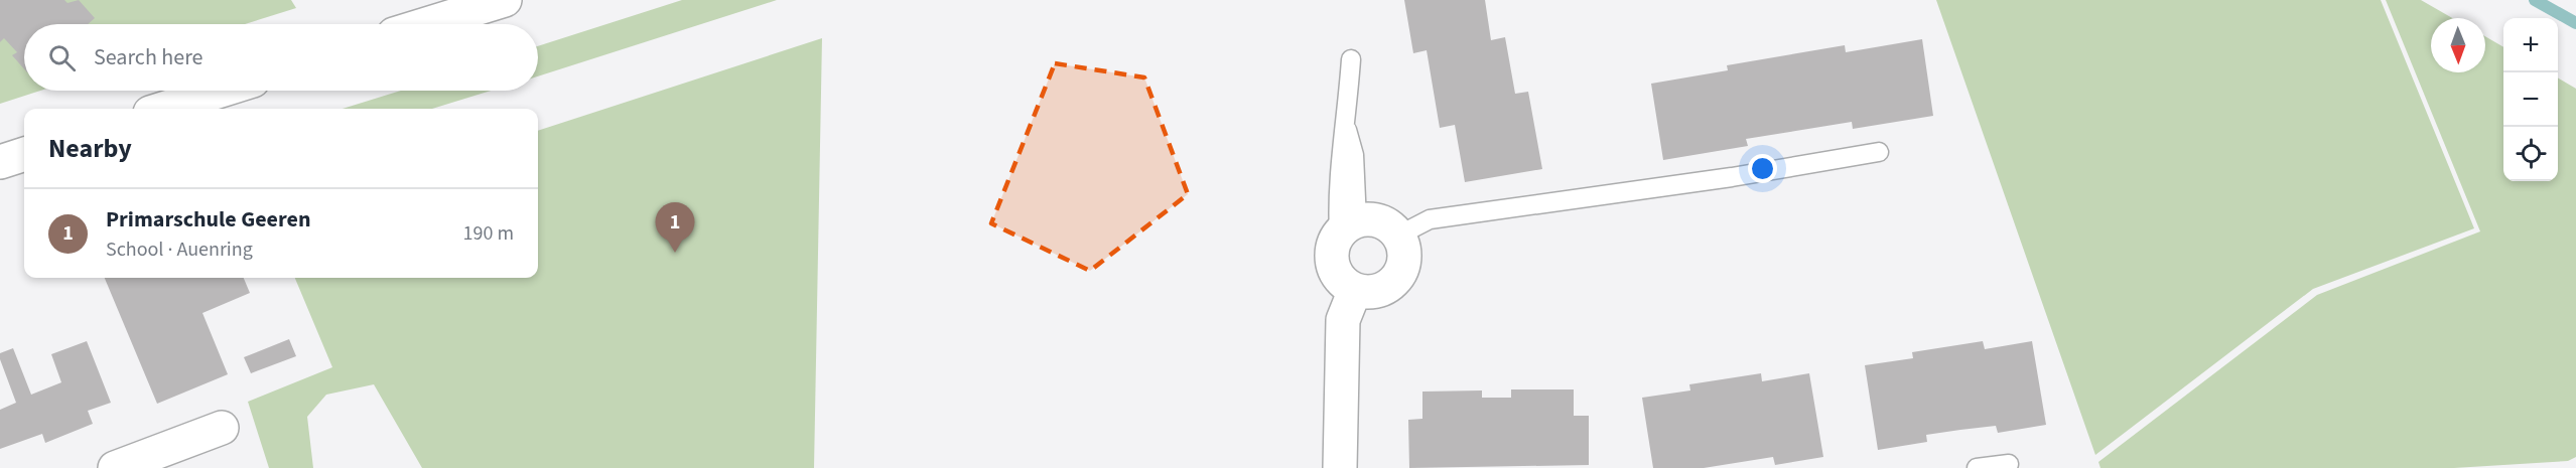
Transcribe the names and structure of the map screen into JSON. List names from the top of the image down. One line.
{"north":"bottom","page":{"map_buttons":["+","−"],"search":"Search here","heading":"Nearby","list":[{"mark":"1","name":"Primarschule Geeren","note":"School · Auenring","value":"190 m"}],"pins":"1"}}
